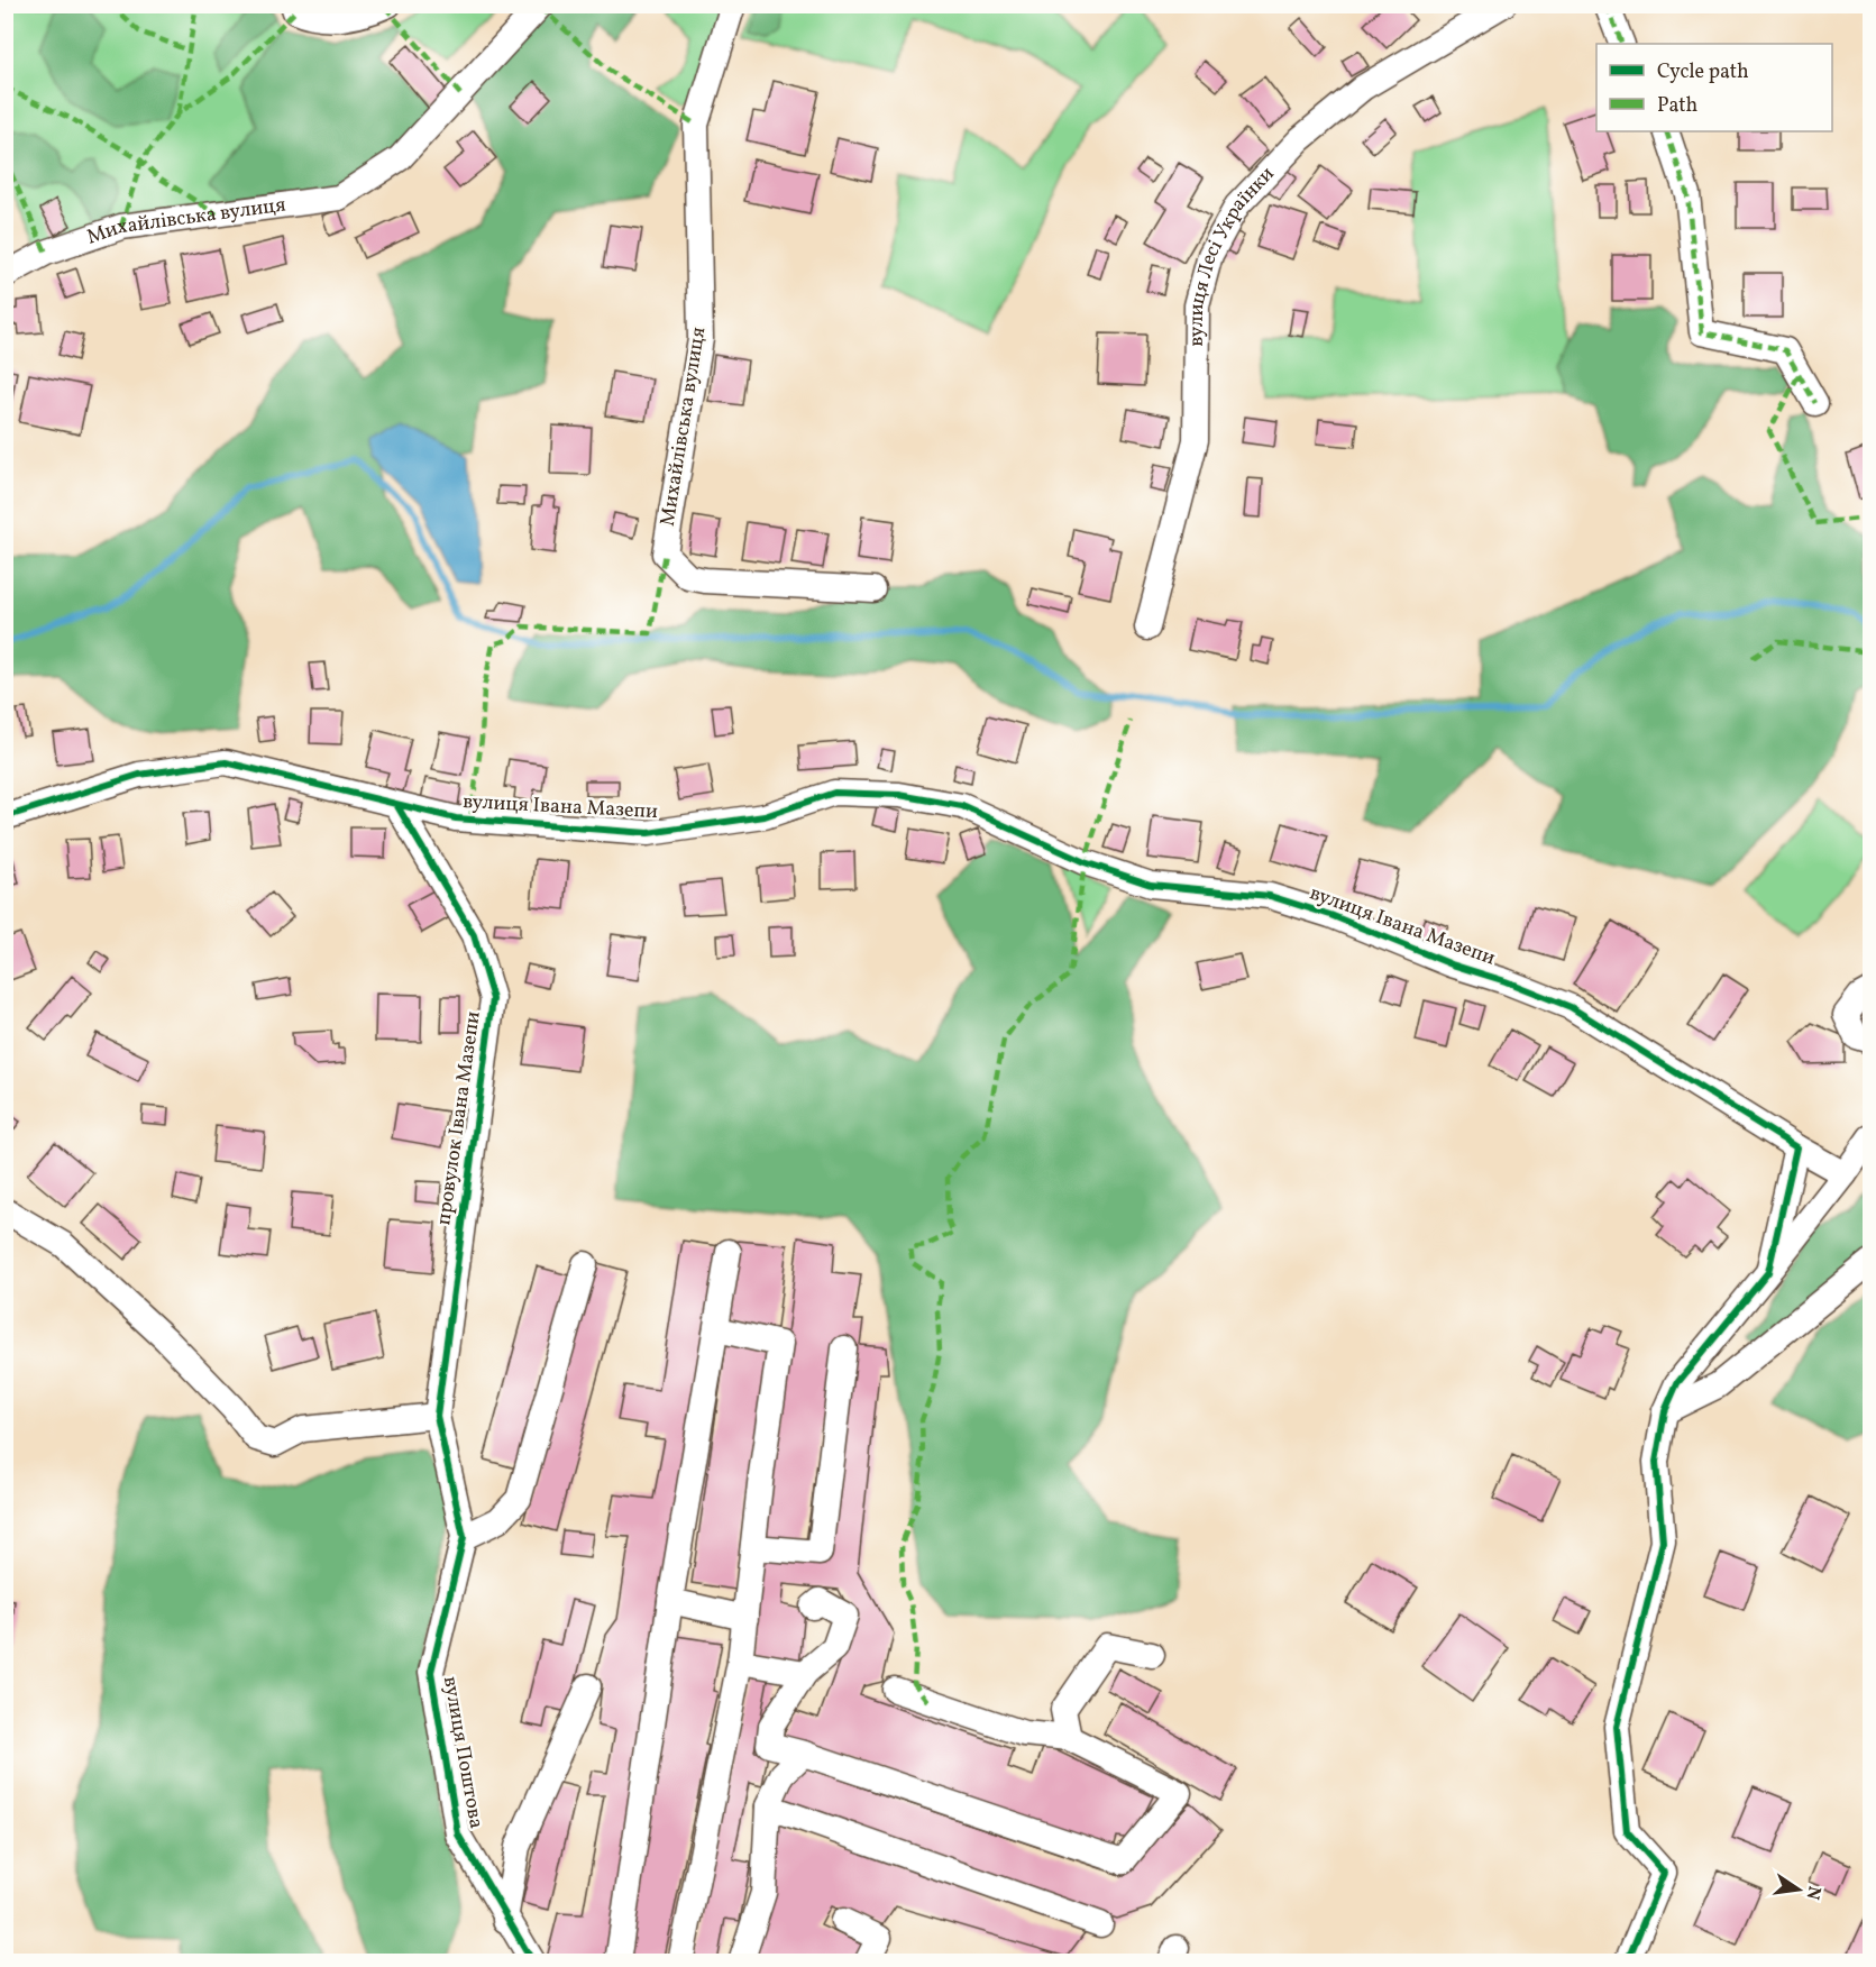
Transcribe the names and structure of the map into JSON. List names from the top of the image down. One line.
{"streets":{"street":["Михайлівська вулиця","вулиця Лесі Українки","вулиця Івана Мазепи","провулок Івана Мазепи","вулиця Поштова"]},"crossings":[["вулиця Івана Мазепи","провулок Івана Мазепи"],["провулок Івана Мазепи","вулиця Поштова"]],"legend":["Cycle path","Path"],"north":"right"}
